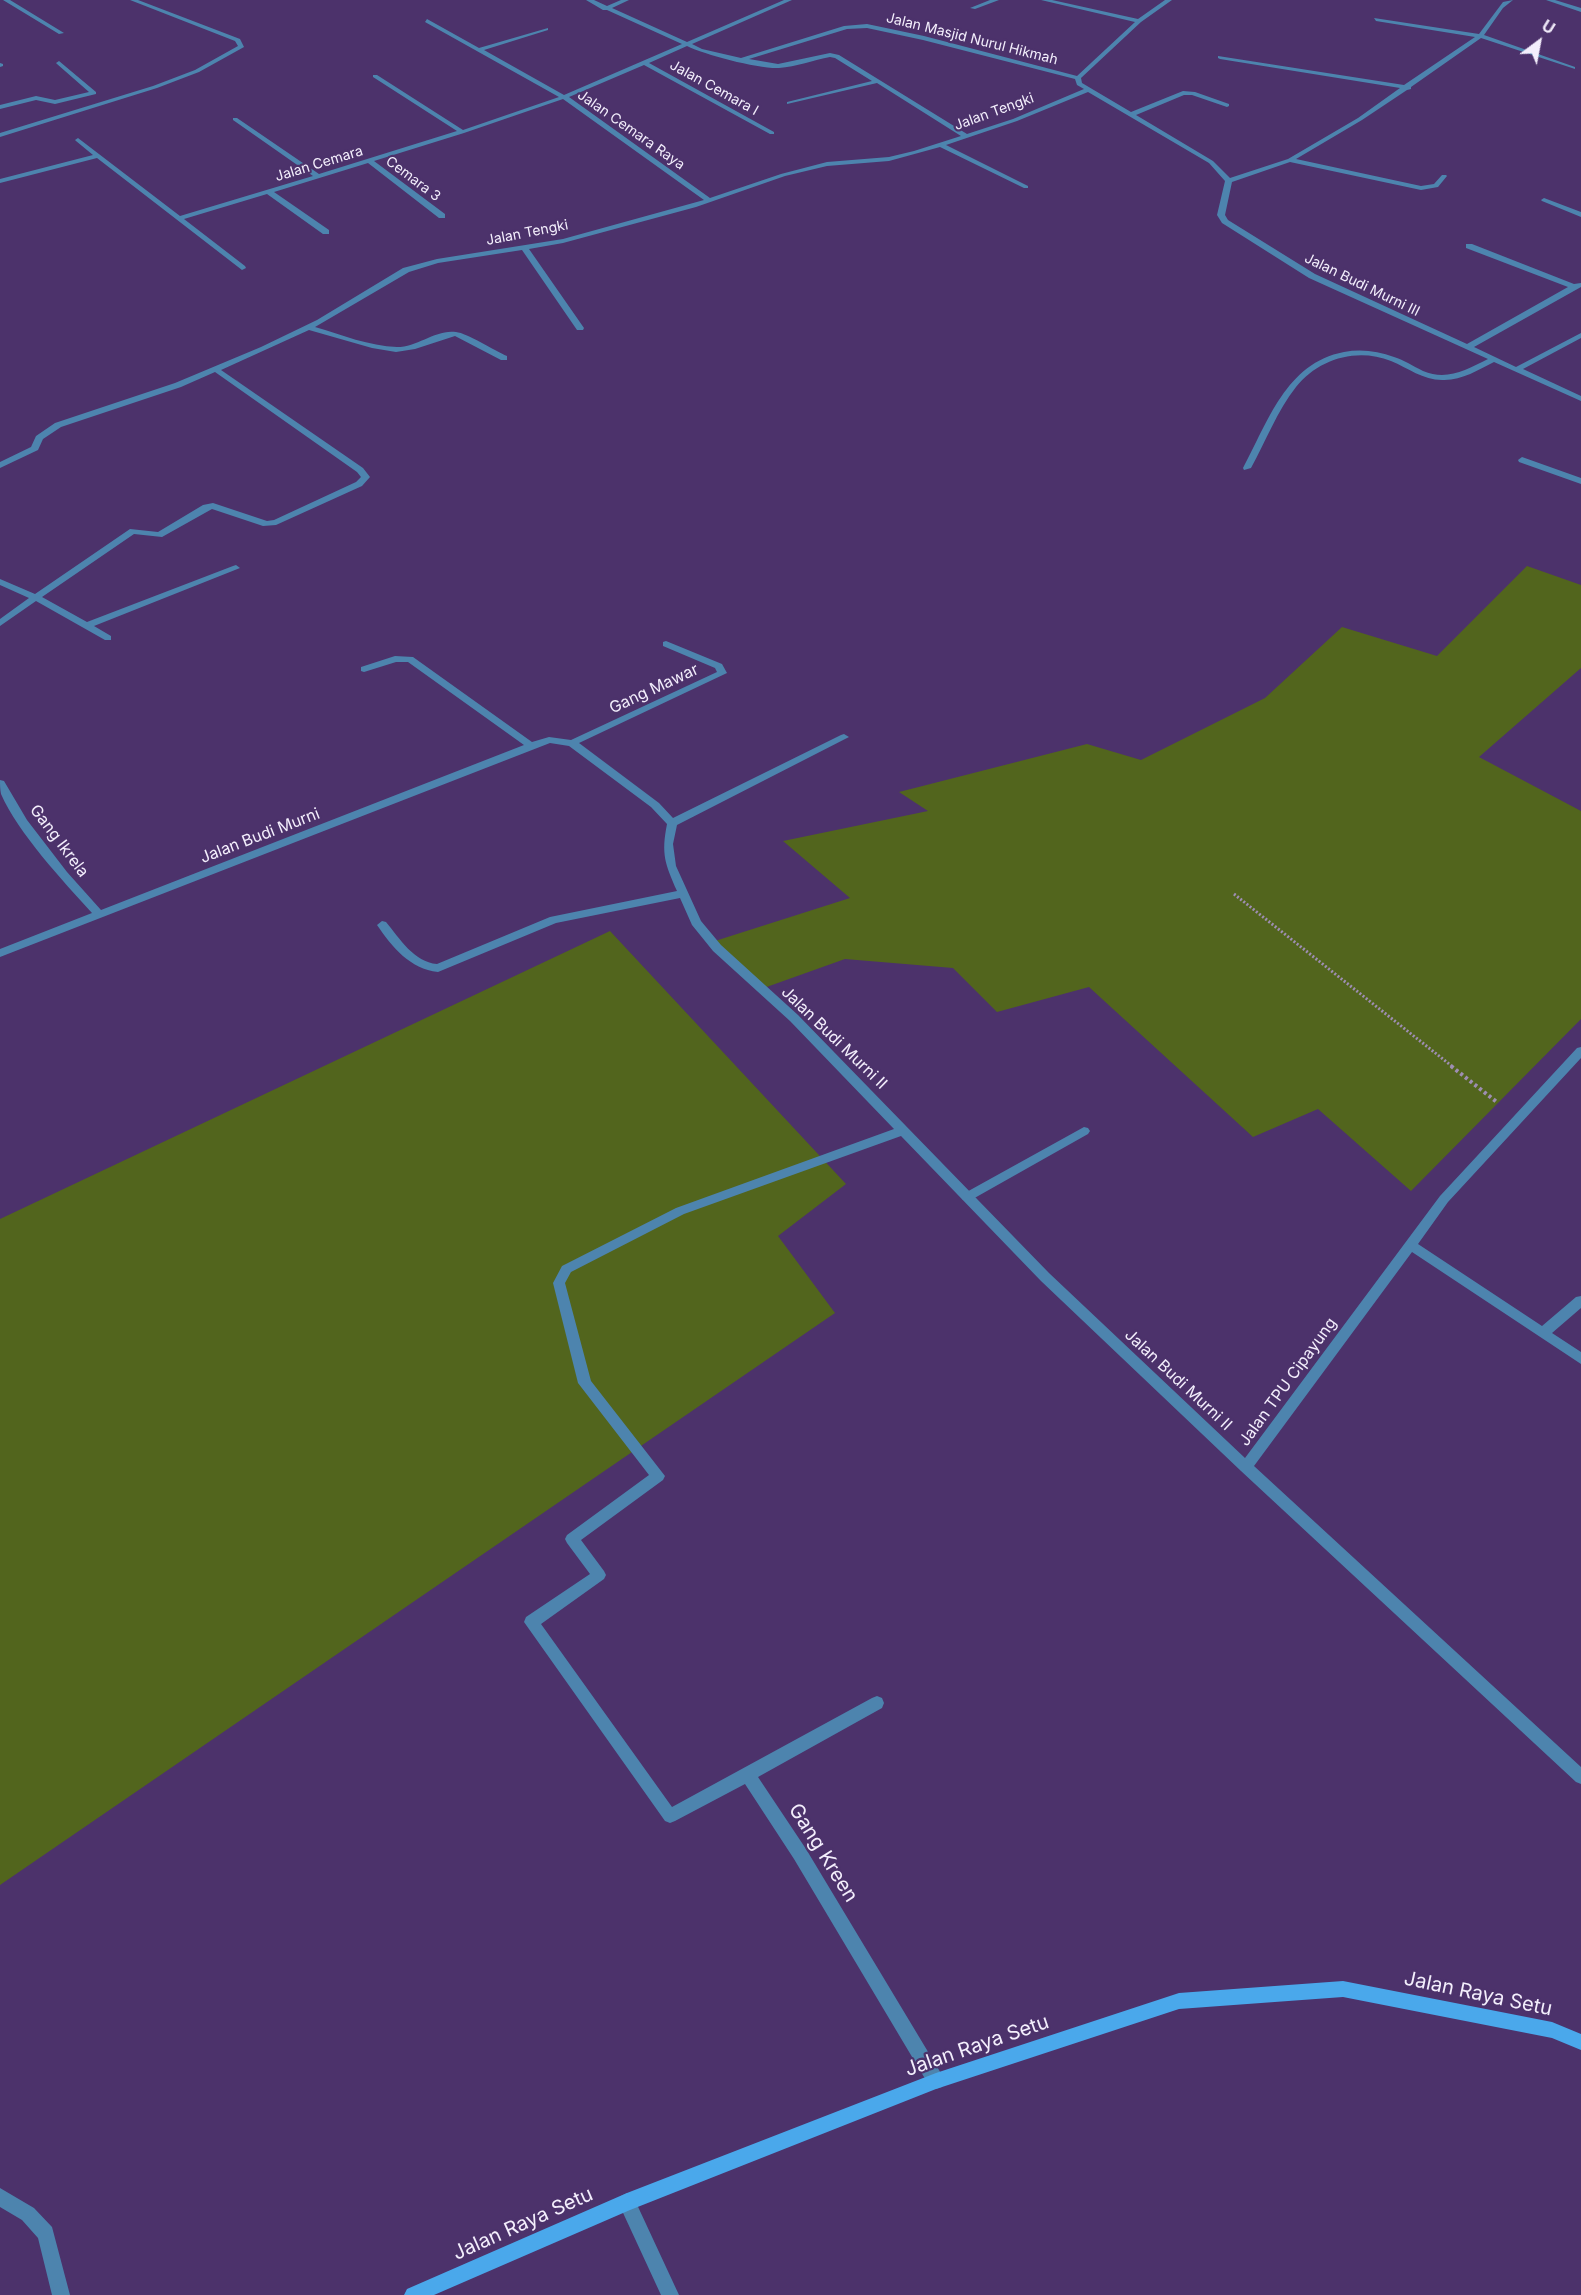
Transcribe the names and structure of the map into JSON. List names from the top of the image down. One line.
{"streets":{"street":["Jalan Masjid Nurul Hikmah","Jalan Cemara I","Jalan Tengki","Jalan Cemara Raya","Jalan Cemara","Cemara 3","Jalan Budi Murni III","Gang Mawar","Jalan Budi Murni","Gang Ikrela","Jalan Budi Murni II","Jalan TPU Cipayung","Gang Kreen","Jalan Raya Setu"]},"crossings":[["Jalan Cemara I","Jalan Cemara Raya"],["Jalan Tengki","Jalan Cemara Raya"],["Jalan Cemara Raya","Jalan Cemara"],["Jalan Cemara","Cemara 3"],["Jalan Budi Murni","Gang Ikrela"],["Jalan Budi Murni II","Jalan TPU Cipayung"],["Gang Kreen","Jalan Raya Setu"]],"north":"top right"}
